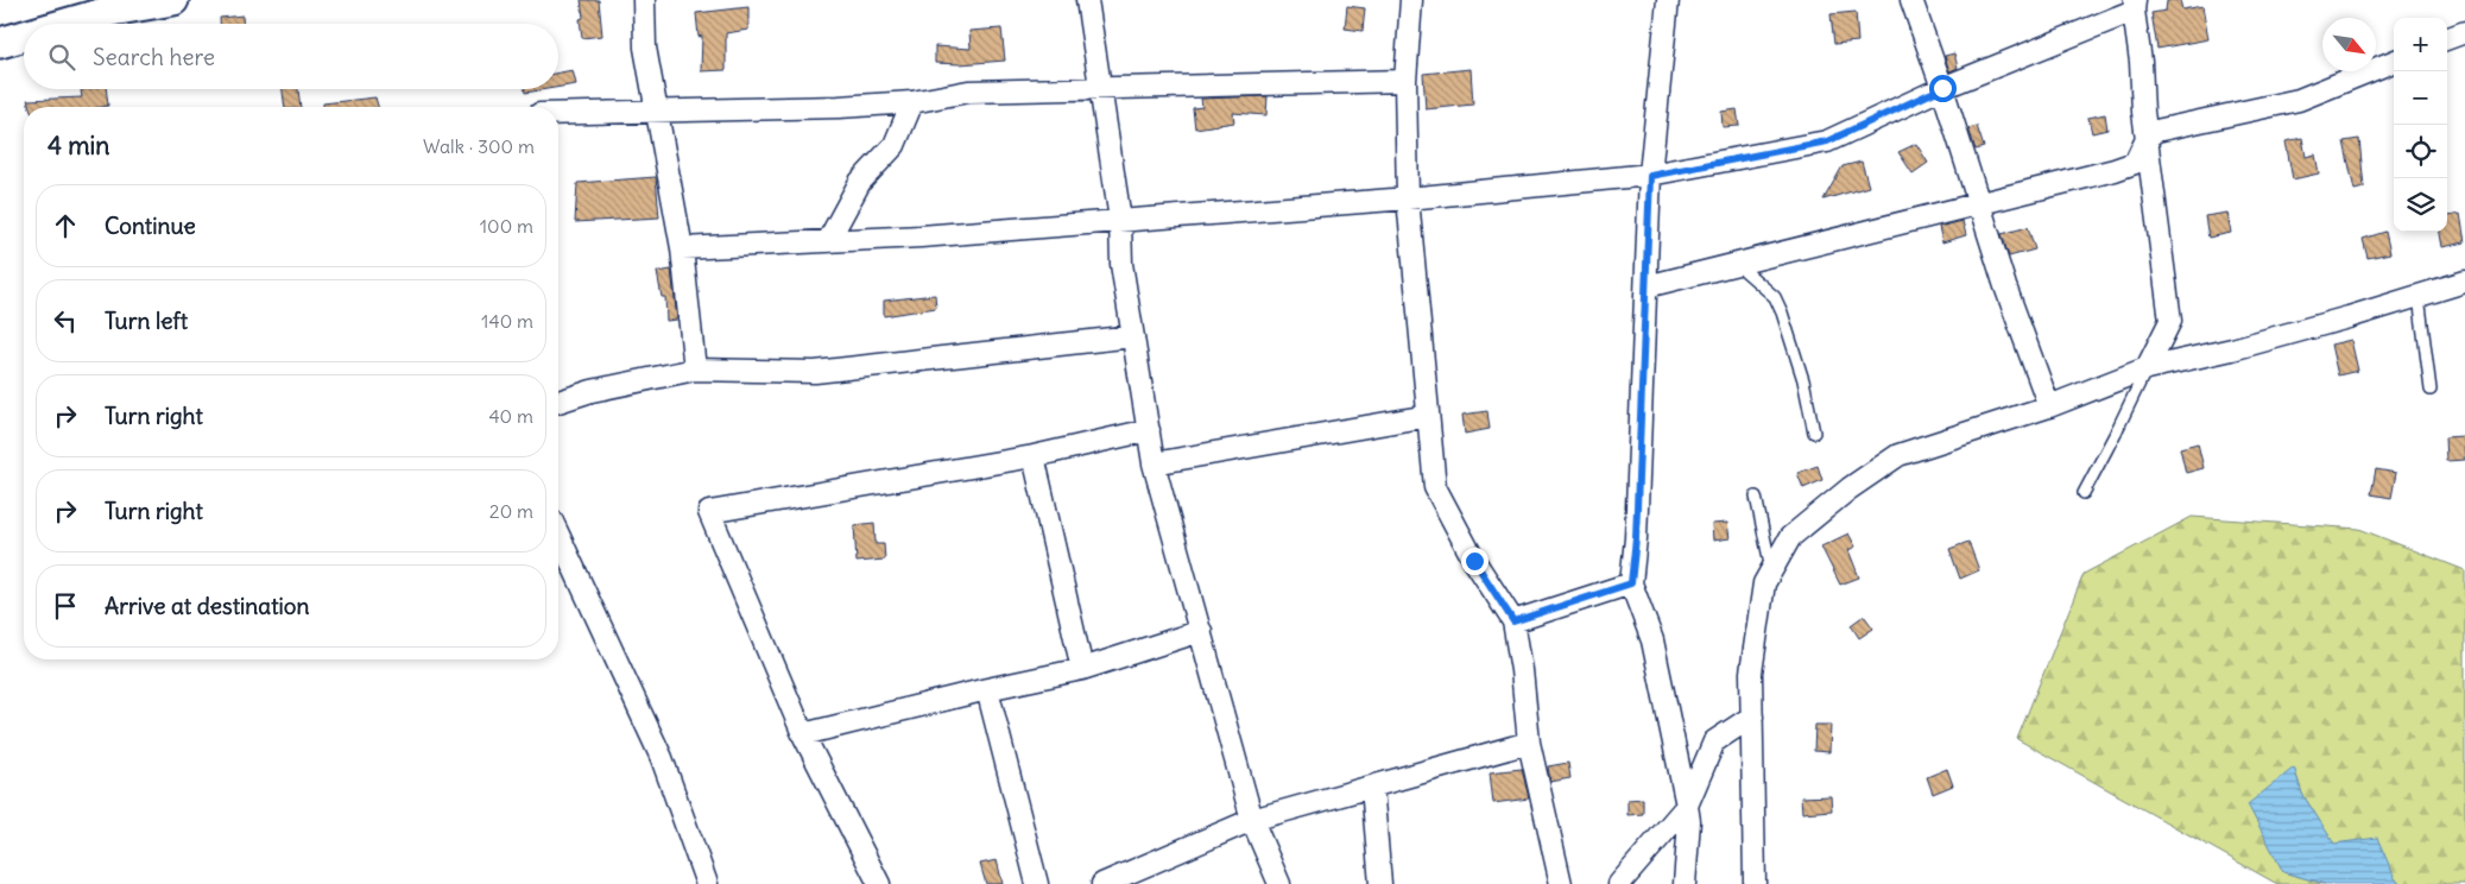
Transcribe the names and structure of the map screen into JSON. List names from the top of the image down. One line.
{"north":"bottom right","page":{"map_buttons":["+","−"],"search":"Search here","heading":["4 min","Walk · 300 m"],"list":[["Continue","100 m"],["Turn left","140 m"],["Turn right","40 m"],["Turn right","20 m"],"Arrive at destination"]}}
